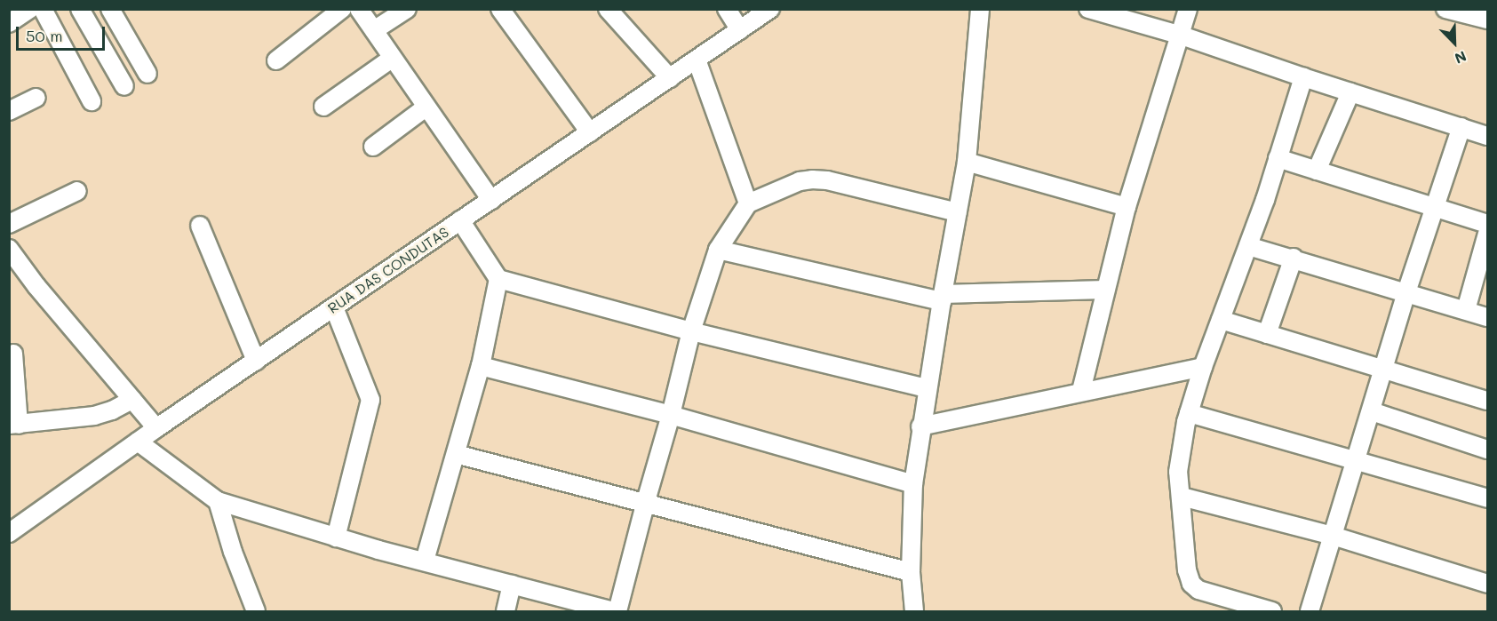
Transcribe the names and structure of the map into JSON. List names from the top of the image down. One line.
{"streets":{"street":["RUA DAS CONDUTAS"]},"scale_bar":"50 m","north":"bottom right"}
